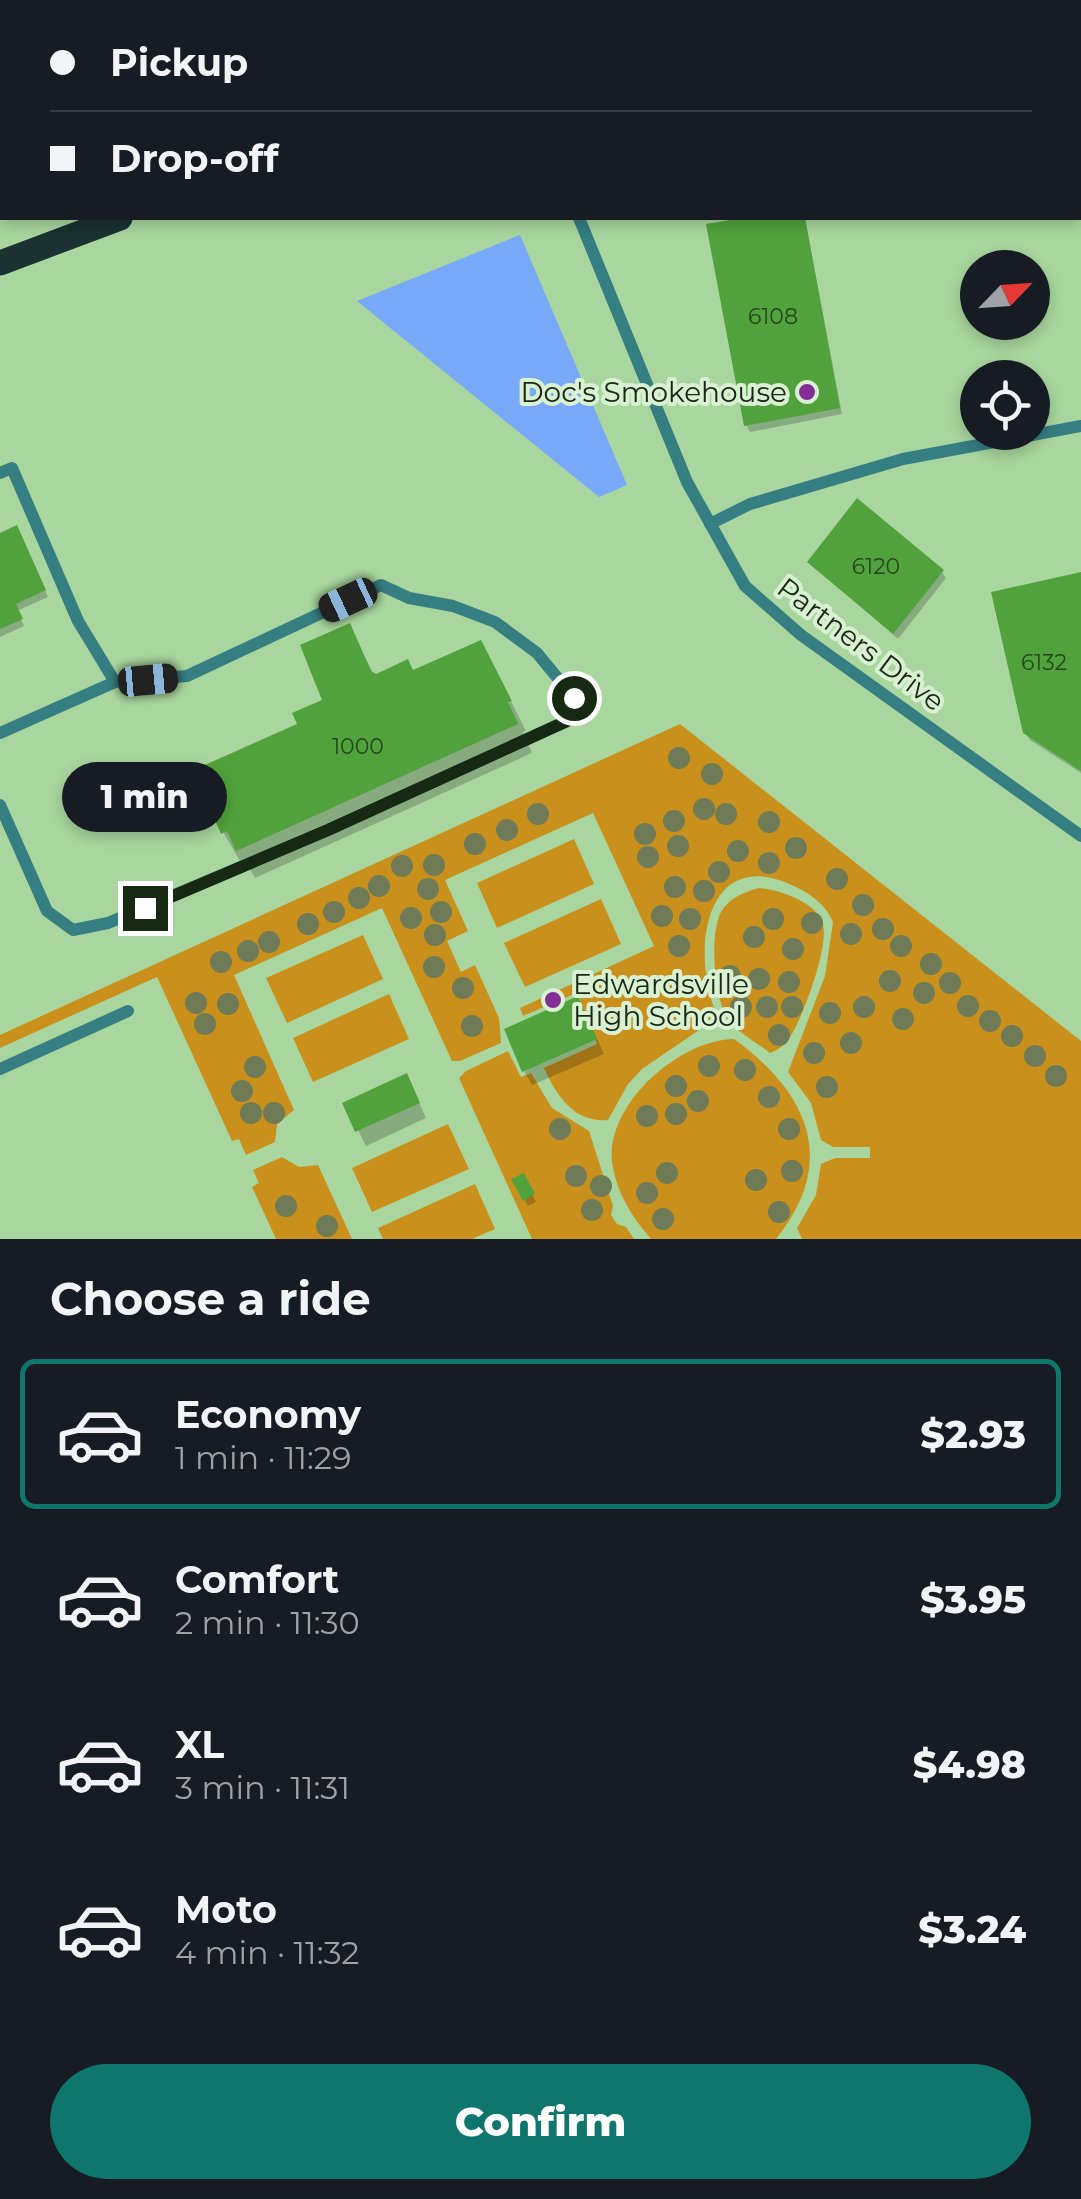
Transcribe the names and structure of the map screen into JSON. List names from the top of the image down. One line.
{"streets":{"lane":["Partners Drive"]},"places":["Doc's Smokehouse","Edwardsville High School"],"house_numbers":["6108","6120","6132","1000"],"north":"top right","page":{"banner":["Pickup","Drop-off"],"bubble":"1 min","heading":"Choose a ride","list":[{"name":"Economy","note":"1 min · 11:29","value":"$2.93"},{"name":"Comfort","note":"2 min · 11:30","value":"$3.95"},{"name":"XL","note":"3 min · 11:31","value":"$4.98"},{"name":"Moto","note":"4 min · 11:32","value":"$3.24"}],"buttons":"Confirm"}}
